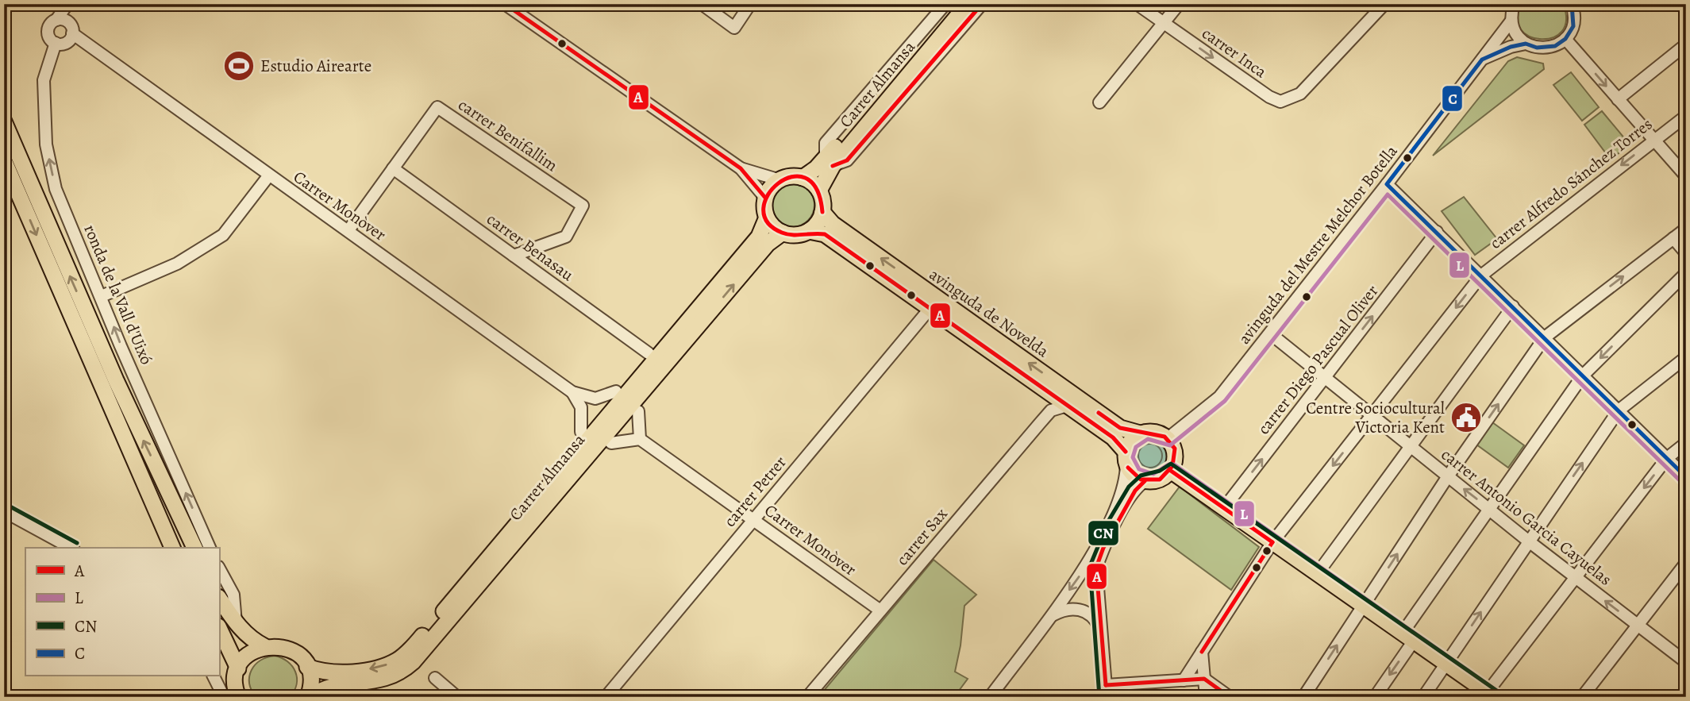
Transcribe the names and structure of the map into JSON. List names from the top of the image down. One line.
{"streets":{"main road":["Carrer Almansa","avinguda de Novelda"],"street":["carrer Inca","carrer Benifallim","carrer Alfredo Sánchez Torres","Carrer Monòver","avinguda del Mestre Melchor Botella","carrer Benasau","ronda de la Vall d'Uixó","carrer Diego Pascual Oliver","carrer Petrer","carrer Antonio Garcia Cayuelas","carrer Sax"]},"crossings":[["Carrer Almansa","avinguda de Novelda"],["carrer Benifallim","Carrer Monòver"],["carrer Benifallim","carrer Benasau"],["carrer Alfredo Sánchez Torres","carrer Antonio Garcia Cayuelas"],["Carrer Monòver","ronda de la Vall d'Uixó"],["Carrer Monòver","carrer Petrer"],["Carrer Monòver","carrer Sax"],["avinguda del Mestre Melchor Botella","avinguda de Novelda"],["avinguda del Mestre Melchor Botella","carrer Antonio Garcia Cayuelas"],["avinguda de Novelda","carrer Petrer"],["avinguda de Novelda","carrer Sax"],["carrer Diego Pascual Oliver","carrer Antonio Garcia Cayuelas"]],"one_way":["ronda de la Vall d'Uixó","carrer Diego Pascual Oliver"],"places":{"sports":["Estudio Airearte"],"public building":["Centre Sociocultural Victoria Kent"]},"lines":["transit line A","transit line C","transit line L","transit line CN"],"legend":["A","L","CN","C"]}
